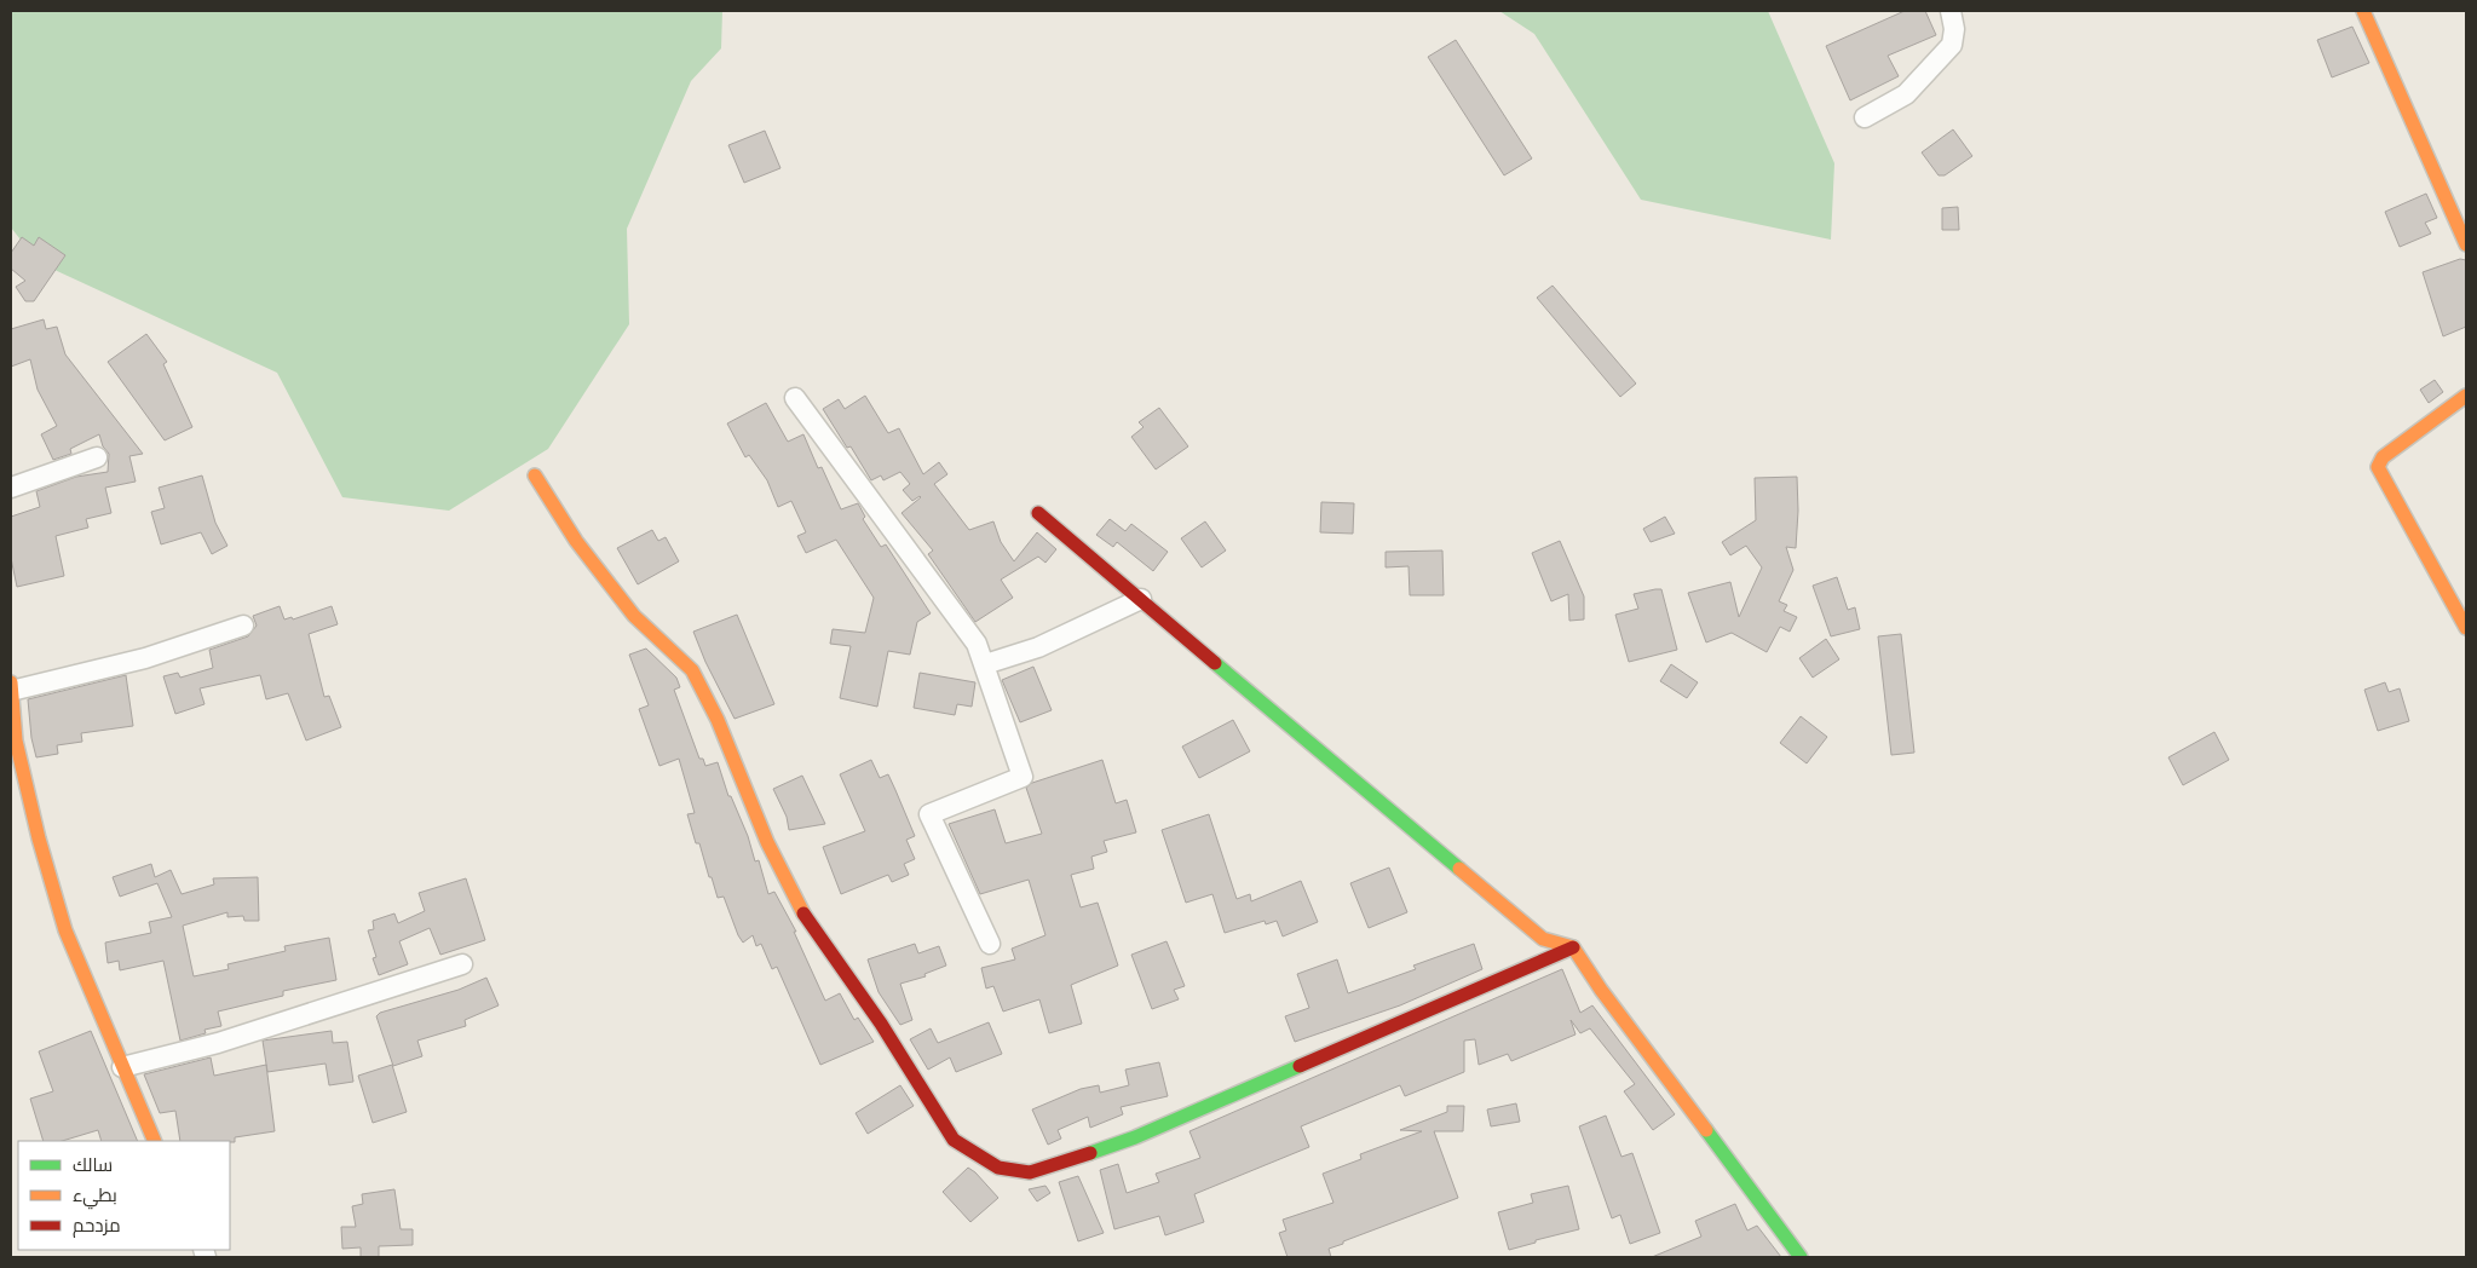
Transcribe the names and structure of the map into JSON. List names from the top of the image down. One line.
{"legend":["سالك","بطيء","مزدحم"]}
